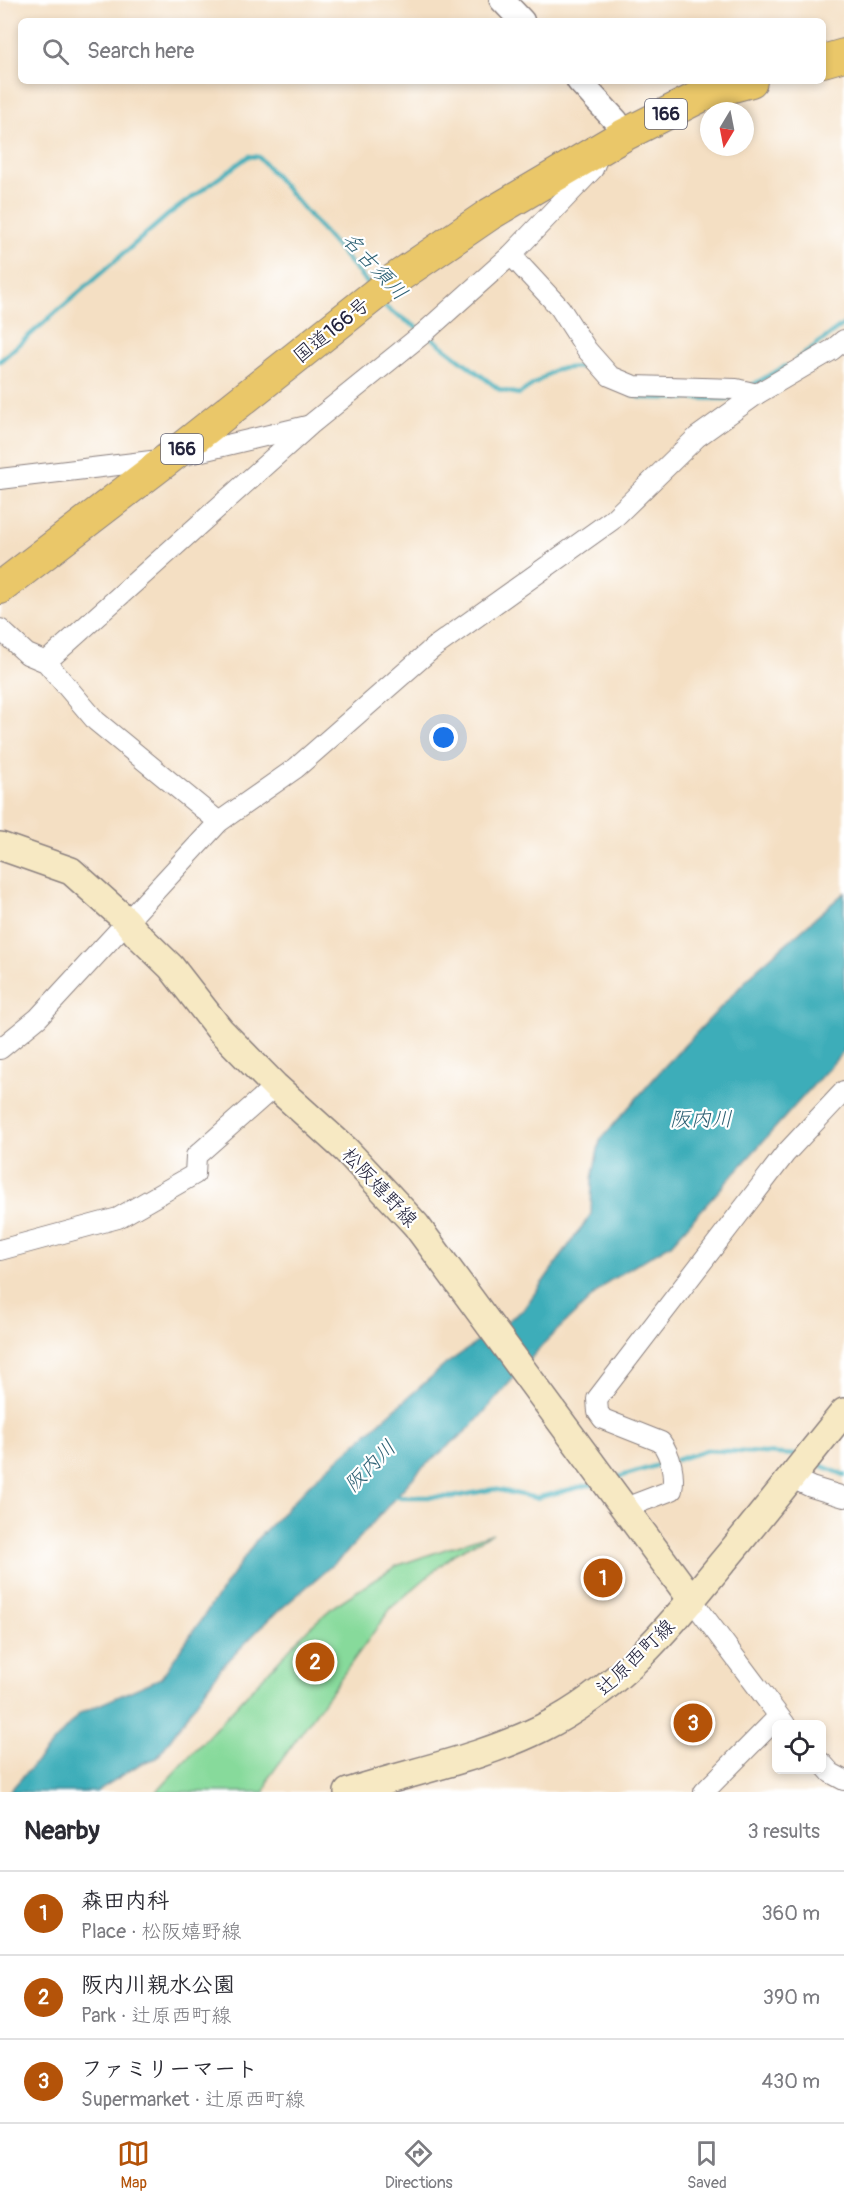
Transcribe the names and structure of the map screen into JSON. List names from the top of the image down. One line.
{"streets":{"highway":["166","国道166号"],"main road":["松阪嬉野線","辻原西町線"]},"crossings":[["松阪嬉野線","辻原西町線"]],"water":["名古須川","阪内川"],"north":"bottom","page":{"search":"Search here","pins":["1","2","3"],"heading":["Nearby","3 results"],"list":[{"mark":"1","name":"森田内科","note":"Place · 松阪嬉野線","value":"360 m"},{"mark":"2","name":"阪内川親水公園","note":"Park · 辻原西町線","value":"390 m"},{"mark":"3","name":"ファミリーマート","note":"Supermarket · 辻原西町線","value":"430 m"}],"nav":["Map","Directions","Saved"]}}
